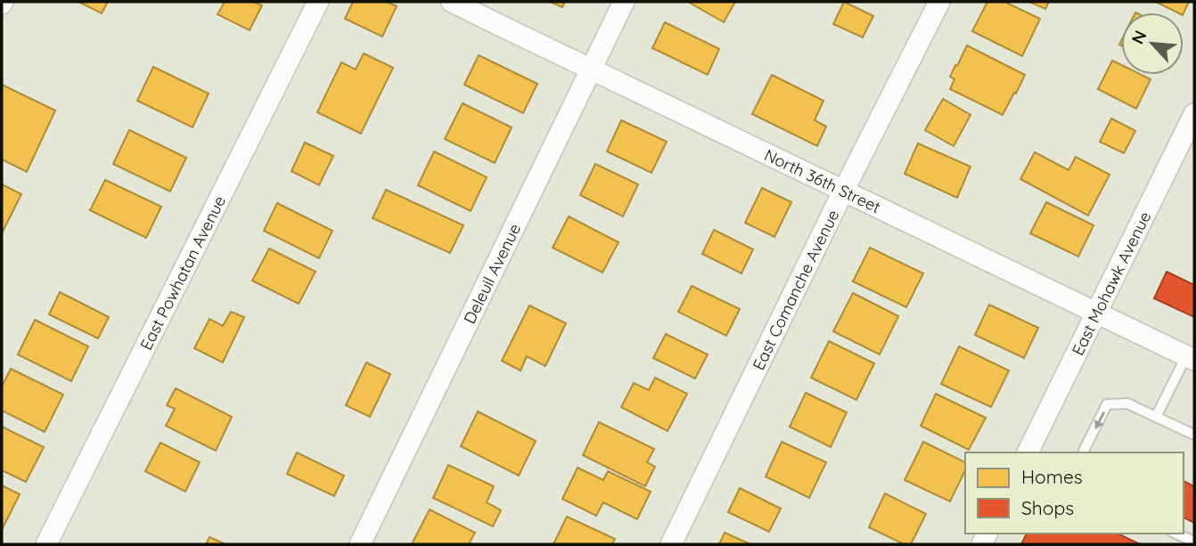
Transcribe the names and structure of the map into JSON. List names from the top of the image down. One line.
{"streets":{"street":["North 36th Street","East Powhatan Avenue","Deleuil Avenue","East Mohawk Avenue","East Comanche Avenue"]},"crossings":[["North 36th Street","Deleuil Avenue"],["North 36th Street","East Mohawk Avenue"],["North 36th Street","East Comanche Avenue"]],"legend":["Homes","Shops"],"north":"top left"}
